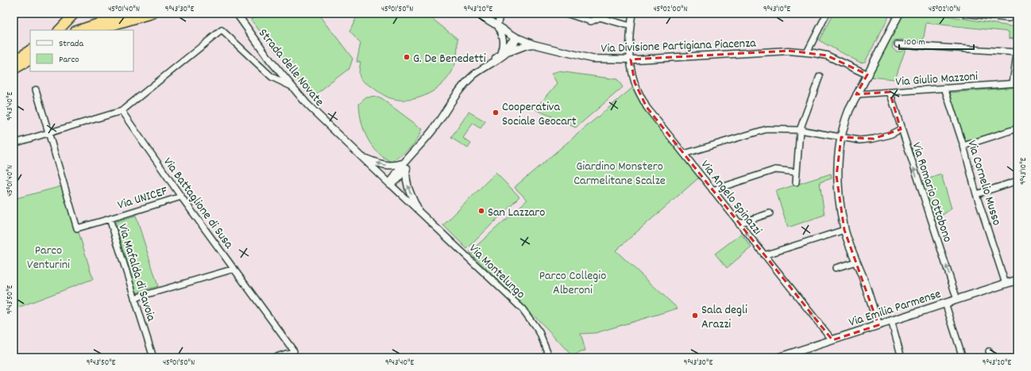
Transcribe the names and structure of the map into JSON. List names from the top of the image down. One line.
{"streets":{"main road":["Via Emilia Parmense"],"street":["Via Divisione Partigiana Piacenza","Strada delle Novate","Via Giulio Mazzoni","Via Cornelio Musso","Via Romario Ottobono","Via UNICEF","Via Angelo Spinazzi","Via Battaglione di Susa","Via Montelungo","Via Mafalda di Savoia"]},"crossings":[["Via Divisione Partigiana Piacenza","Via Angelo Spinazzi"],["Strada delle Novate","Via Montelungo"],["Via Giulio Mazzoni","Via Cornelio Musso"],["Via Giulio Mazzoni","Via Romario Ottobono"],["Via Cornelio Musso","Via Emilia Parmense"],["Via Romario Ottobono","Via Emilia Parmense"],["Via UNICEF","Via Battaglione di Susa"],["Via UNICEF","Via Mafalda di Savoia"],["Via Angelo Spinazzi","Via Emilia Parmense"]],"one_way":["Via Romario Ottobono","Via Angelo Spinazzi"],"parks":["Giardino Monstero Carmelitane Scalze","Parco Venturini","Parco Collegio Alberoni"],"places":["G. De Benedetti","Cooperativa Sociale Geocart","San Lazzaro","Sala degli Arazzi"],"legend":["Strada","Parco"],"scale_bar":"100 m","coordinates":["45°01'40\"N","9°43'30\"E","45°01'50\"N","9°43'20\"E","45°02'00\"N","9°43'10\"E","45°02'10\"N","9°43'40\"E","9°43'50\"E"]}
